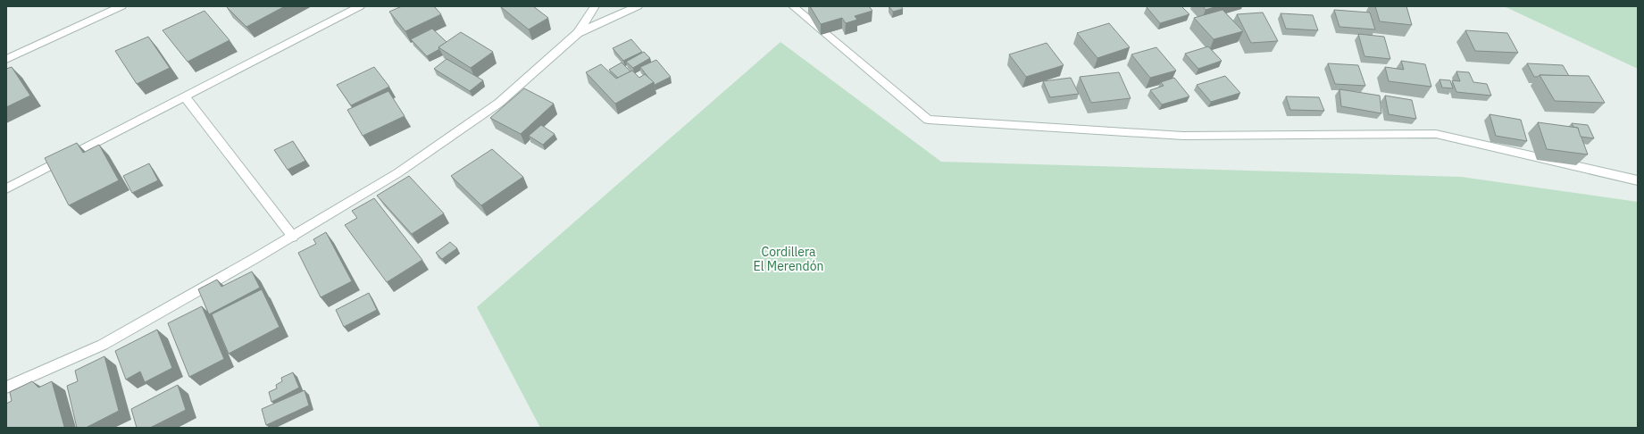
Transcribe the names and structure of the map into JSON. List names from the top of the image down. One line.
{"parks":["Cordillera El Merendón"]}
